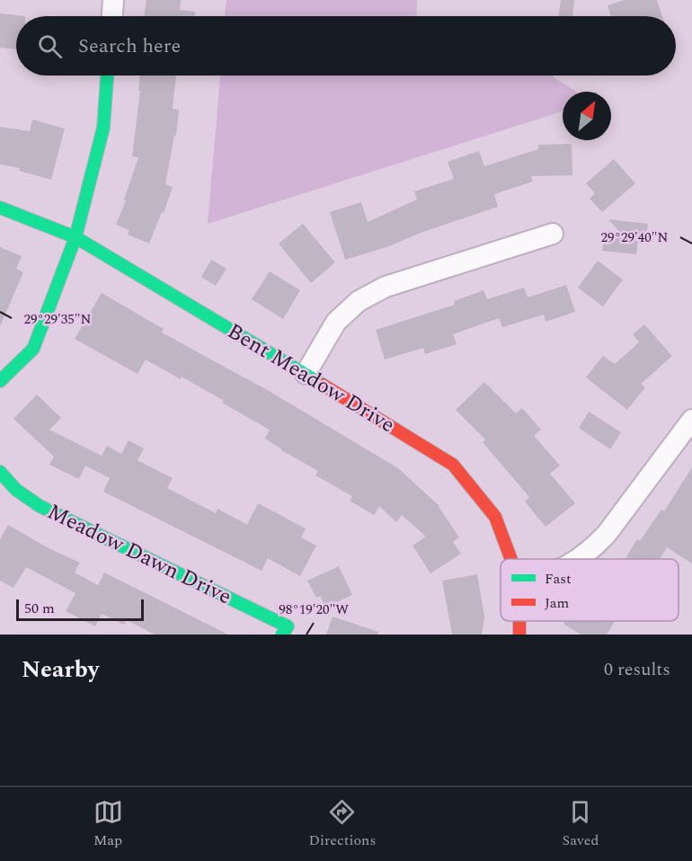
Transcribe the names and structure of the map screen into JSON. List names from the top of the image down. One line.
{"streets":{"street":["Bent Meadow Drive","Meadow Dawn Drive"]},"legend":["Fast","Jam"],"scale_bar":"50 m","north":"top right","page":{"search":"Search here","scale":"50 m","heading":["Nearby","0 results"],"nav":["Map","Directions","Saved"]},"coordinates":["29°29'40\"N","29°29'35\"N","98°19'20\"W"]}
